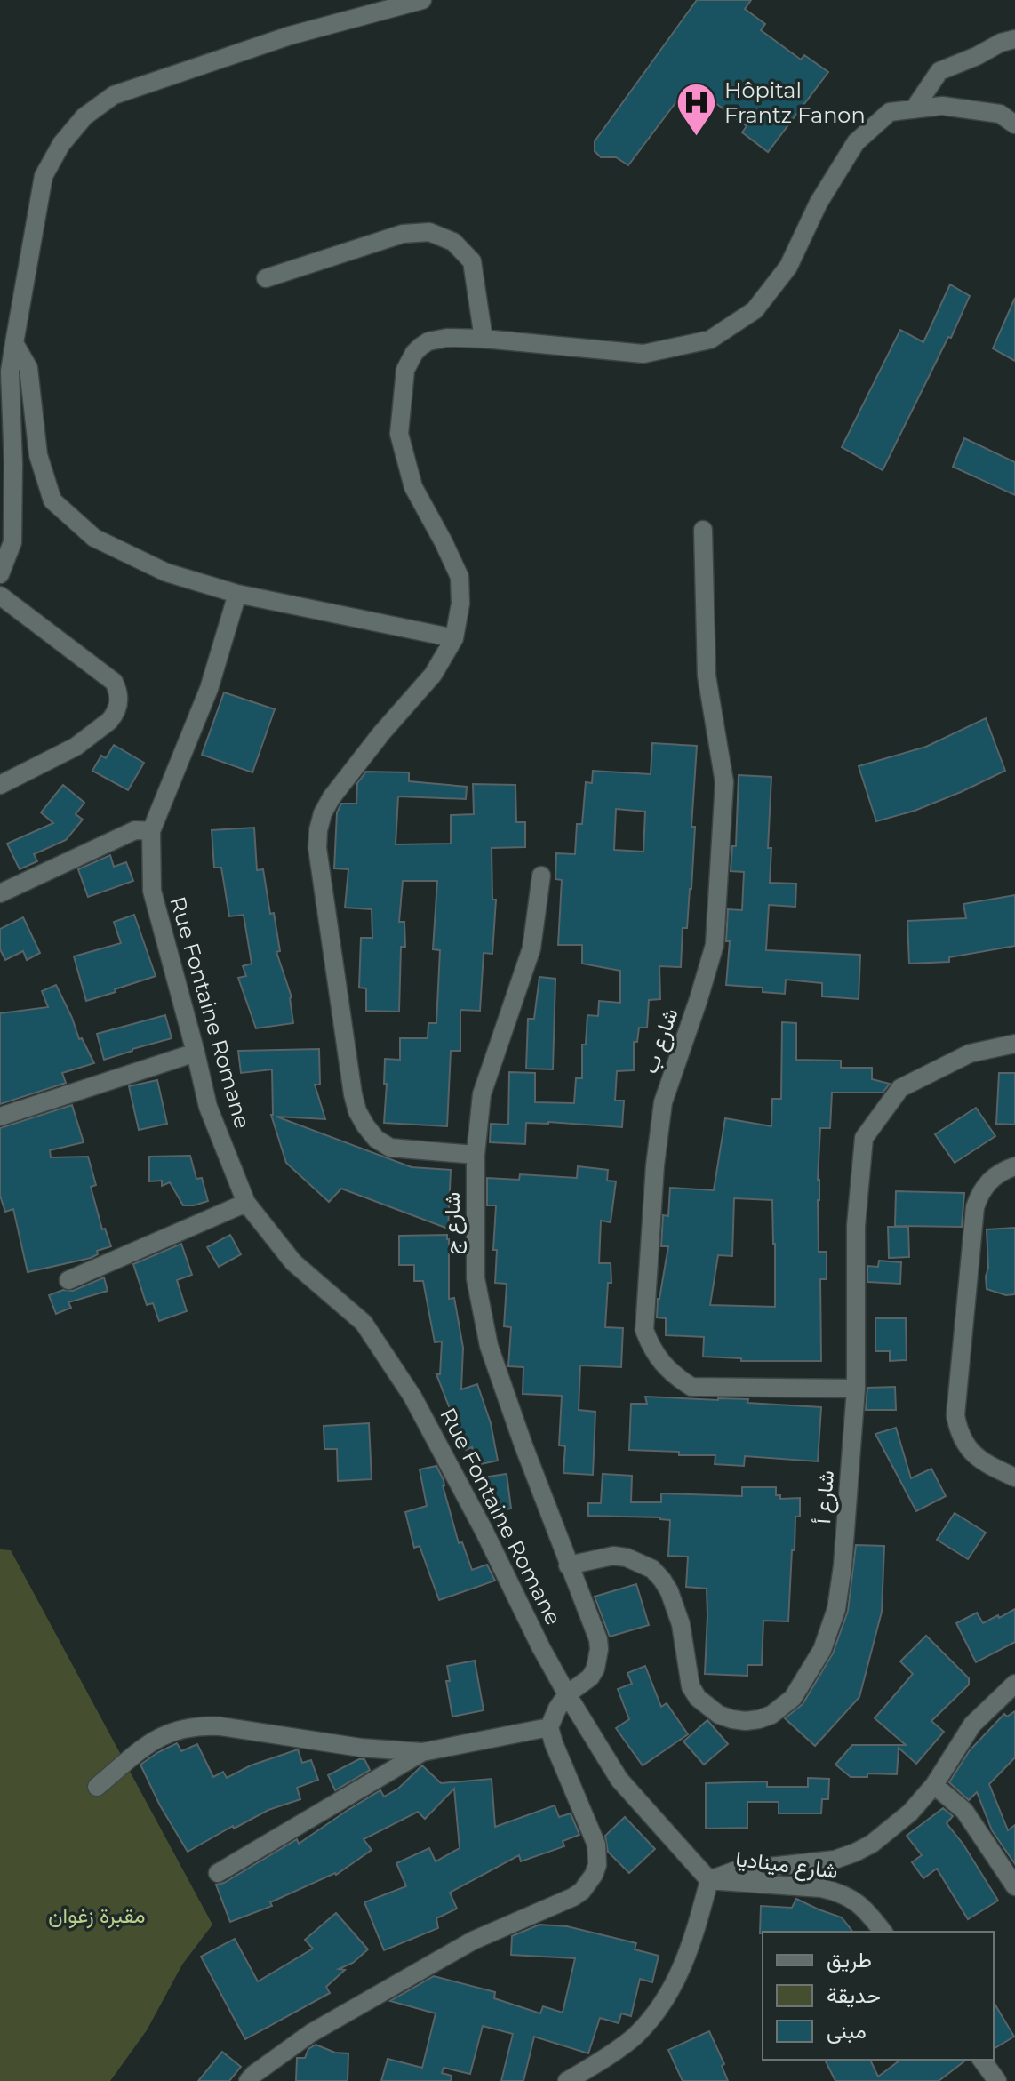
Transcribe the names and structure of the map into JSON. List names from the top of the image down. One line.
{"streets":{"street":["Rue Fontaine Romane","شارع ب","شارع ج","شارع أ","شارع ميناديا"]},"crossings":[["Rue Fontaine Romane","شارع ج"],["Rue Fontaine Romane","شارع ميناديا"],["شارع ب","شارع أ"],["شارع ج","شارع أ"]],"parks":["مقبرة زغوان"],"places":{"hospital":["Hôpital Frantz Fanon"]},"legend":["طريق","حديقة","مبنى"]}
